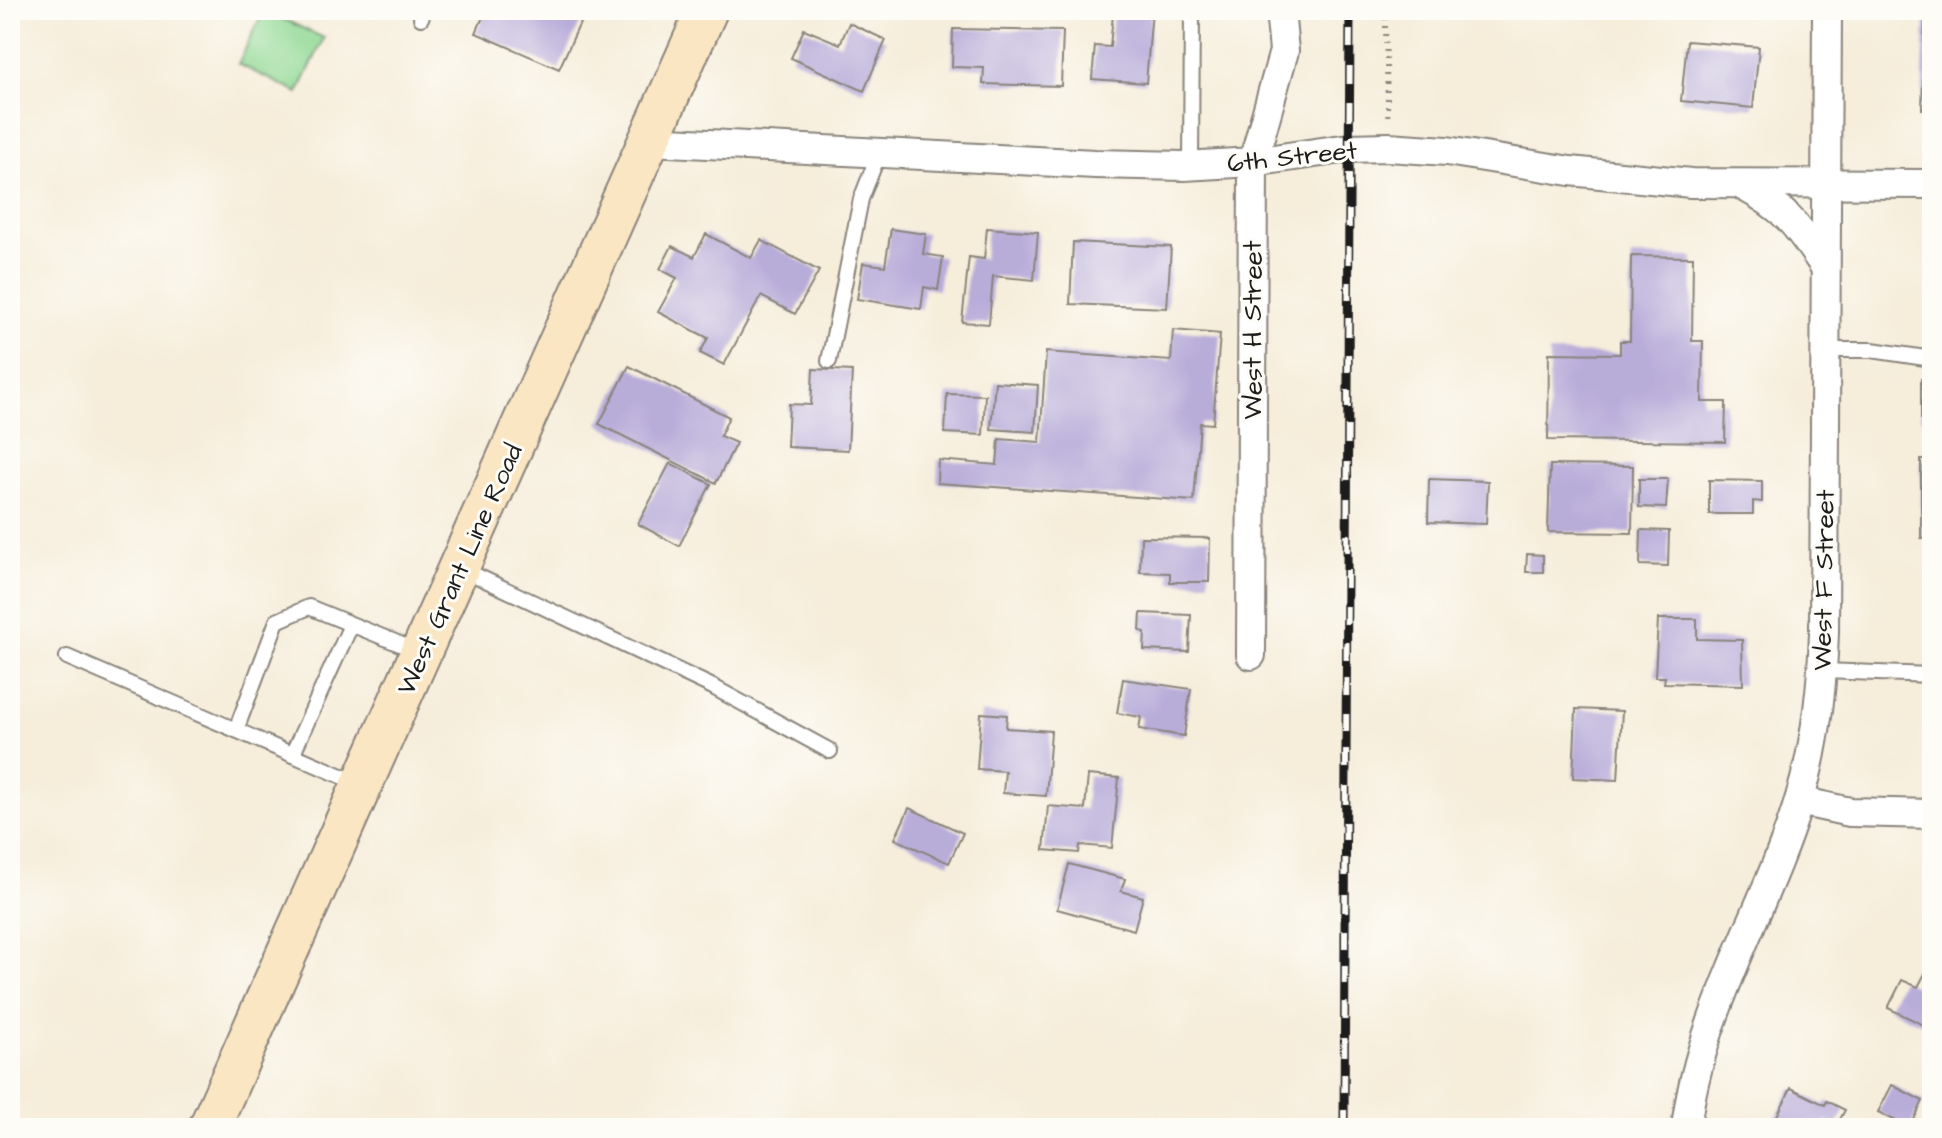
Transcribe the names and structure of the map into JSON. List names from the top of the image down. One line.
{"streets":{"main road":["West Grant Line Road"],"street":["6th Street","West H Street","West F Street"]},"crossings":[["6th Street","West H Street"],["6th Street","West Grant Line Road"],["6th Street","West F Street"]]}
